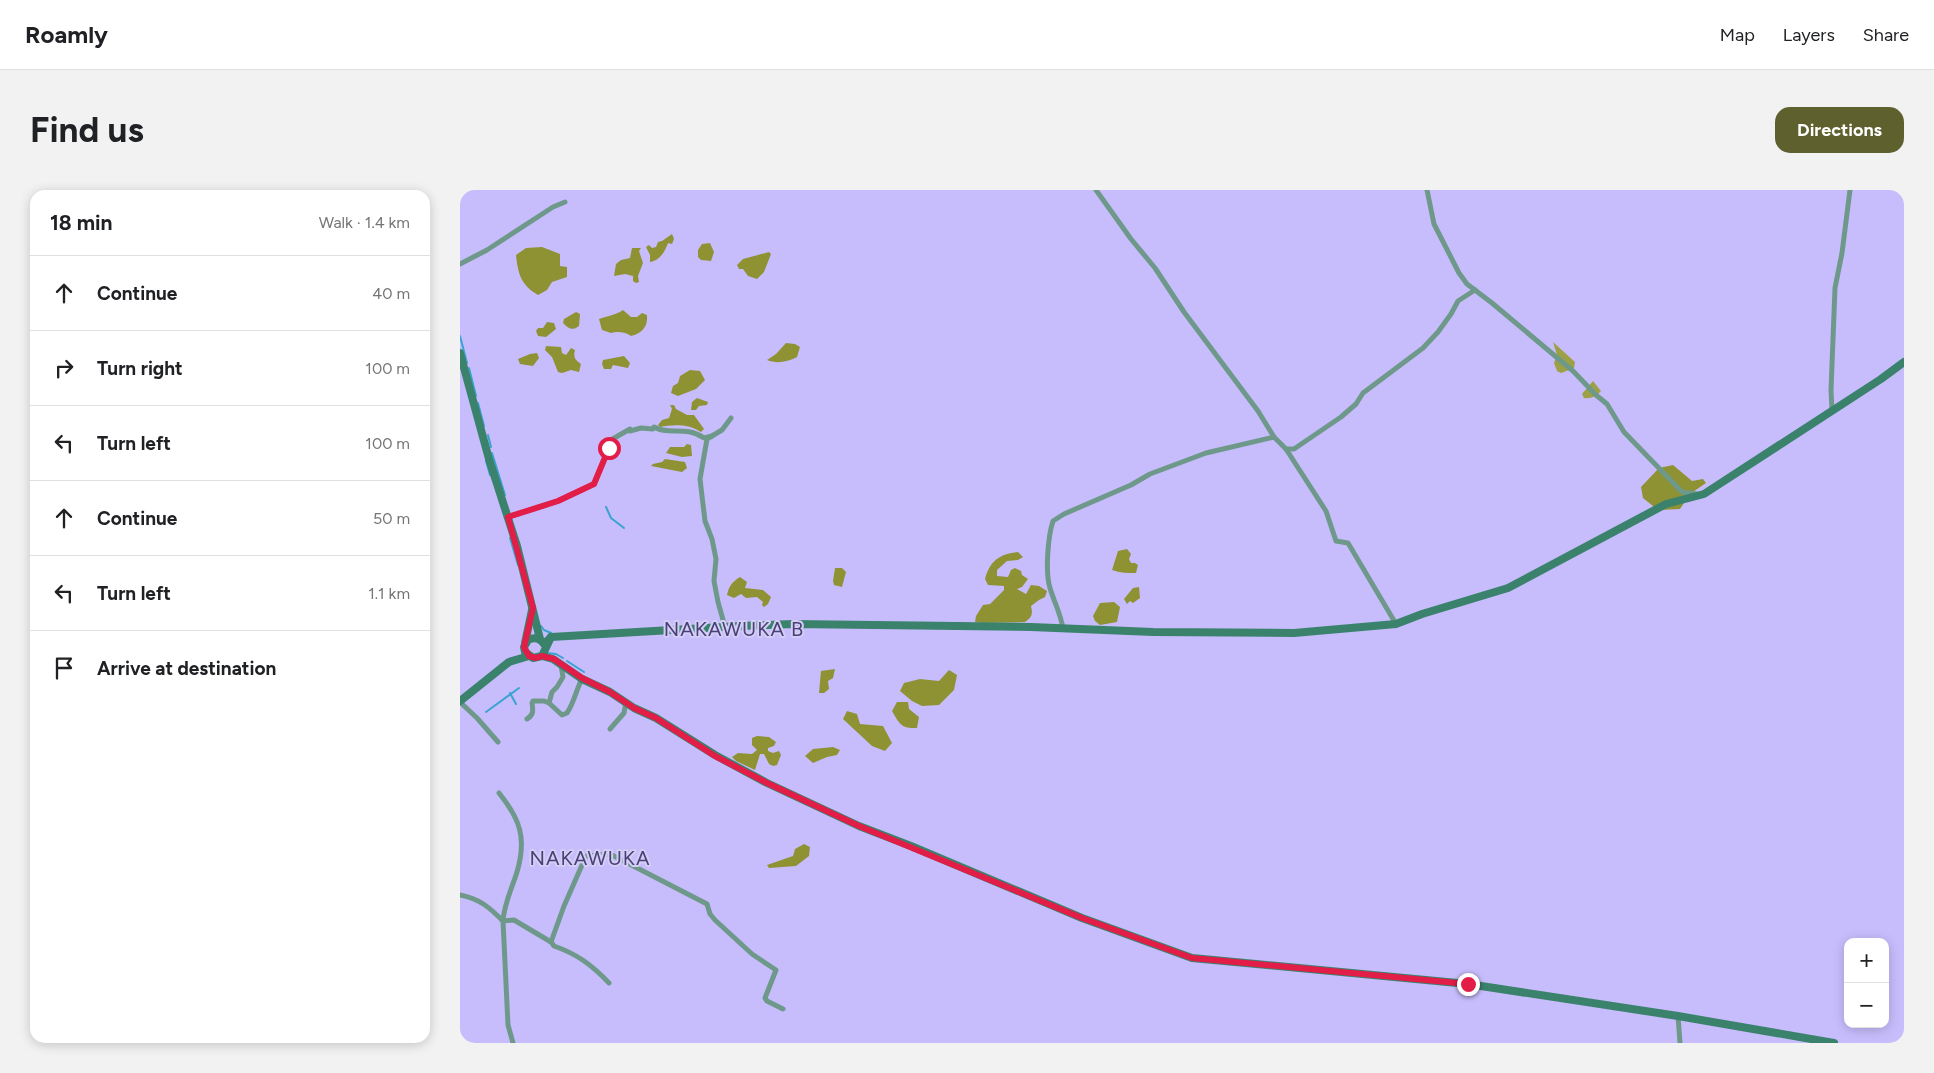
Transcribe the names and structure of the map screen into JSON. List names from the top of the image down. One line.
{"districts":["NAKAWUKA B","NAKAWUKA"],"page":{"header":"Roamly","nav":["Map","Layers","Share"],"buttons":"Directions","title":"Find us","heading":["18 min","Walk · 1.4 km"],"list":[["Continue","40 m"],["Turn right","100 m"],["Turn left","100 m"],["Continue","50 m"],["Turn left","1.1 km"],"Arrive at destination"],"map_buttons":["+","−"]}}
